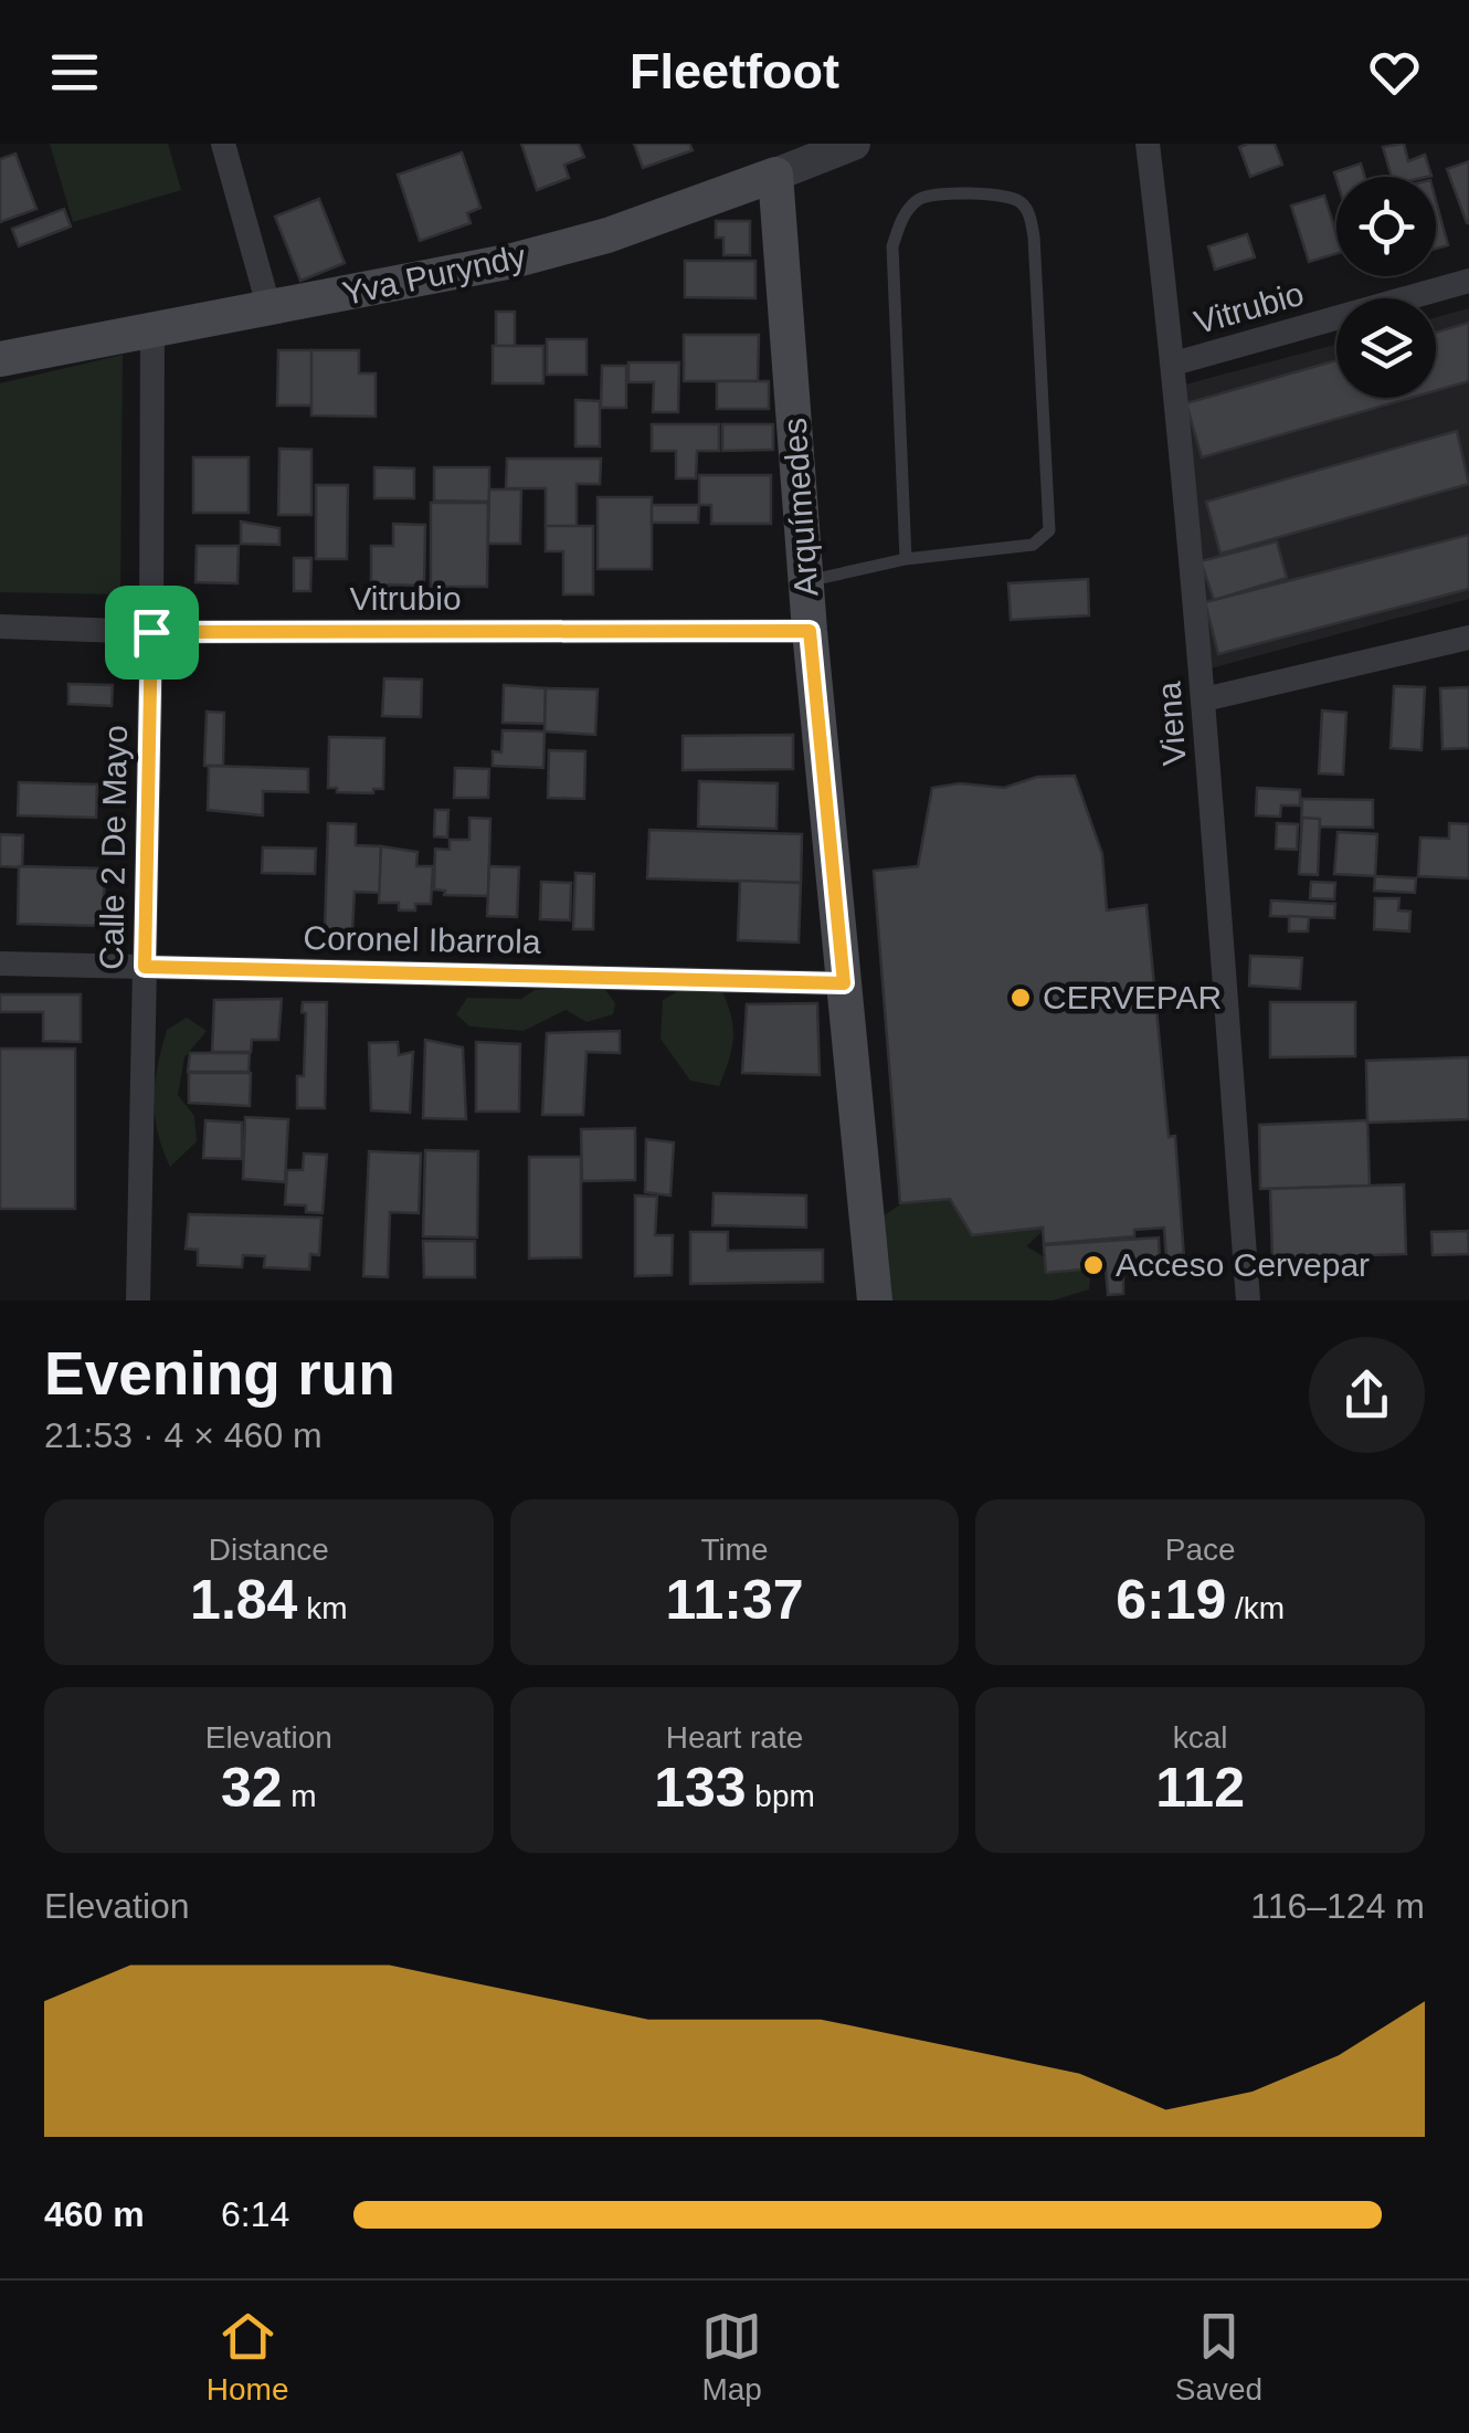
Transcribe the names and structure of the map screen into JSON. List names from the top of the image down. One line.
{"streets":{"main road":["Yva Puryndy","Arquímedes"],"street":["Vitrubio","Viena","Calle 2 De Mayo","Coronel Ibarrola"]},"crossings":[["Yva Puryndy","Arquímedes"],["Yva Puryndy","Calle 2 De Mayo"],["Vitrubio","Arquímedes"],["Vitrubio","Viena"],["Vitrubio","Calle 2 De Mayo"],["Arquímedes","Coronel Ibarrola"],["Calle 2 De Mayo","Coronel Ibarrola"]],"places":["CERVEPAR","Acceso Cervepar"],"page":{"header":"Fleetfoot","heading":["Evening run","21:53 · 4 × 460 m"],"stats":[["Distance","1.84 km"],["Time","11:37"],["Pace","6:19 /km"],["Elevation","32 m"],["Heart rate","133 bpm"],["kcal","112"]],"chart":["Elevation","116–124 m"],"list":[{"name":"460 m","note":"6:14"}],"tabs":["Home","Map","Saved"]}}
